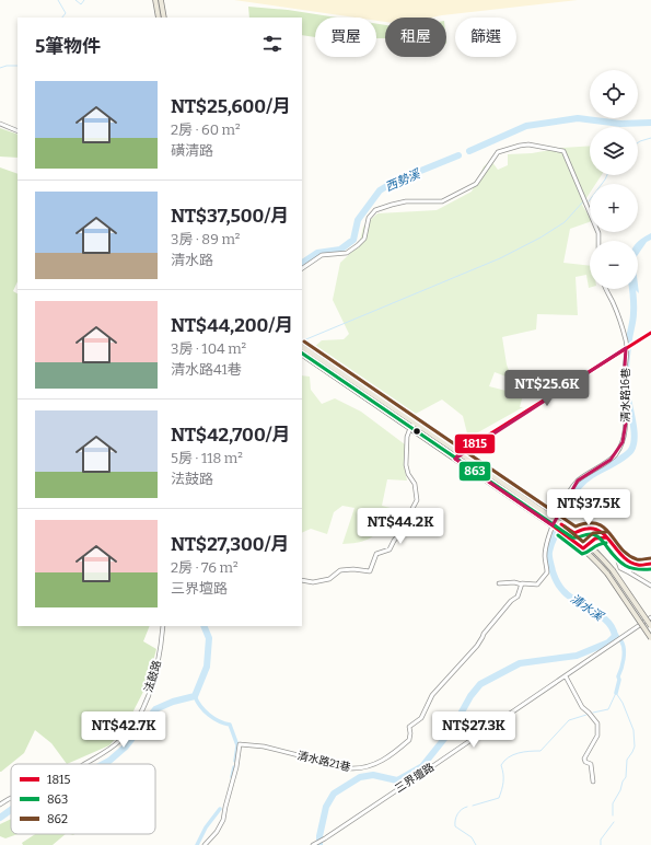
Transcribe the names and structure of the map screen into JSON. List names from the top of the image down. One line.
{"streets":{"street":["清水路16巷","法鼓路","清水路21巷","三界壇路"]},"water":["西勢溪","清水溪"],"lines":["transit line 1815","transit line 862","transit line 863"],"legend":["1815","863","862"],"page":{"chip":["買屋","租屋","篩選"],"heading":"5筆物件","map_buttons":["+","−"],"list":[{"name":"NT$25,600/月","note":"2房 · 60 m² · 磺清路"},{"name":"NT$37,500/月","note":"3房 · 89 m² · 清水路"},{"name":"NT$44,200/月","note":"3房 · 104 m² · 清水路41巷"},{"name":"NT$42,700/月","note":"5房 · 118 m² · 法鼓路"},{"name":"NT$27,300/月","note":"2房 · 76 m² · 三界壇路"}],"price":["NT$25.6K","NT$37.5K","NT$44.2K","NT$42.7K","NT$27.3K"]}}
